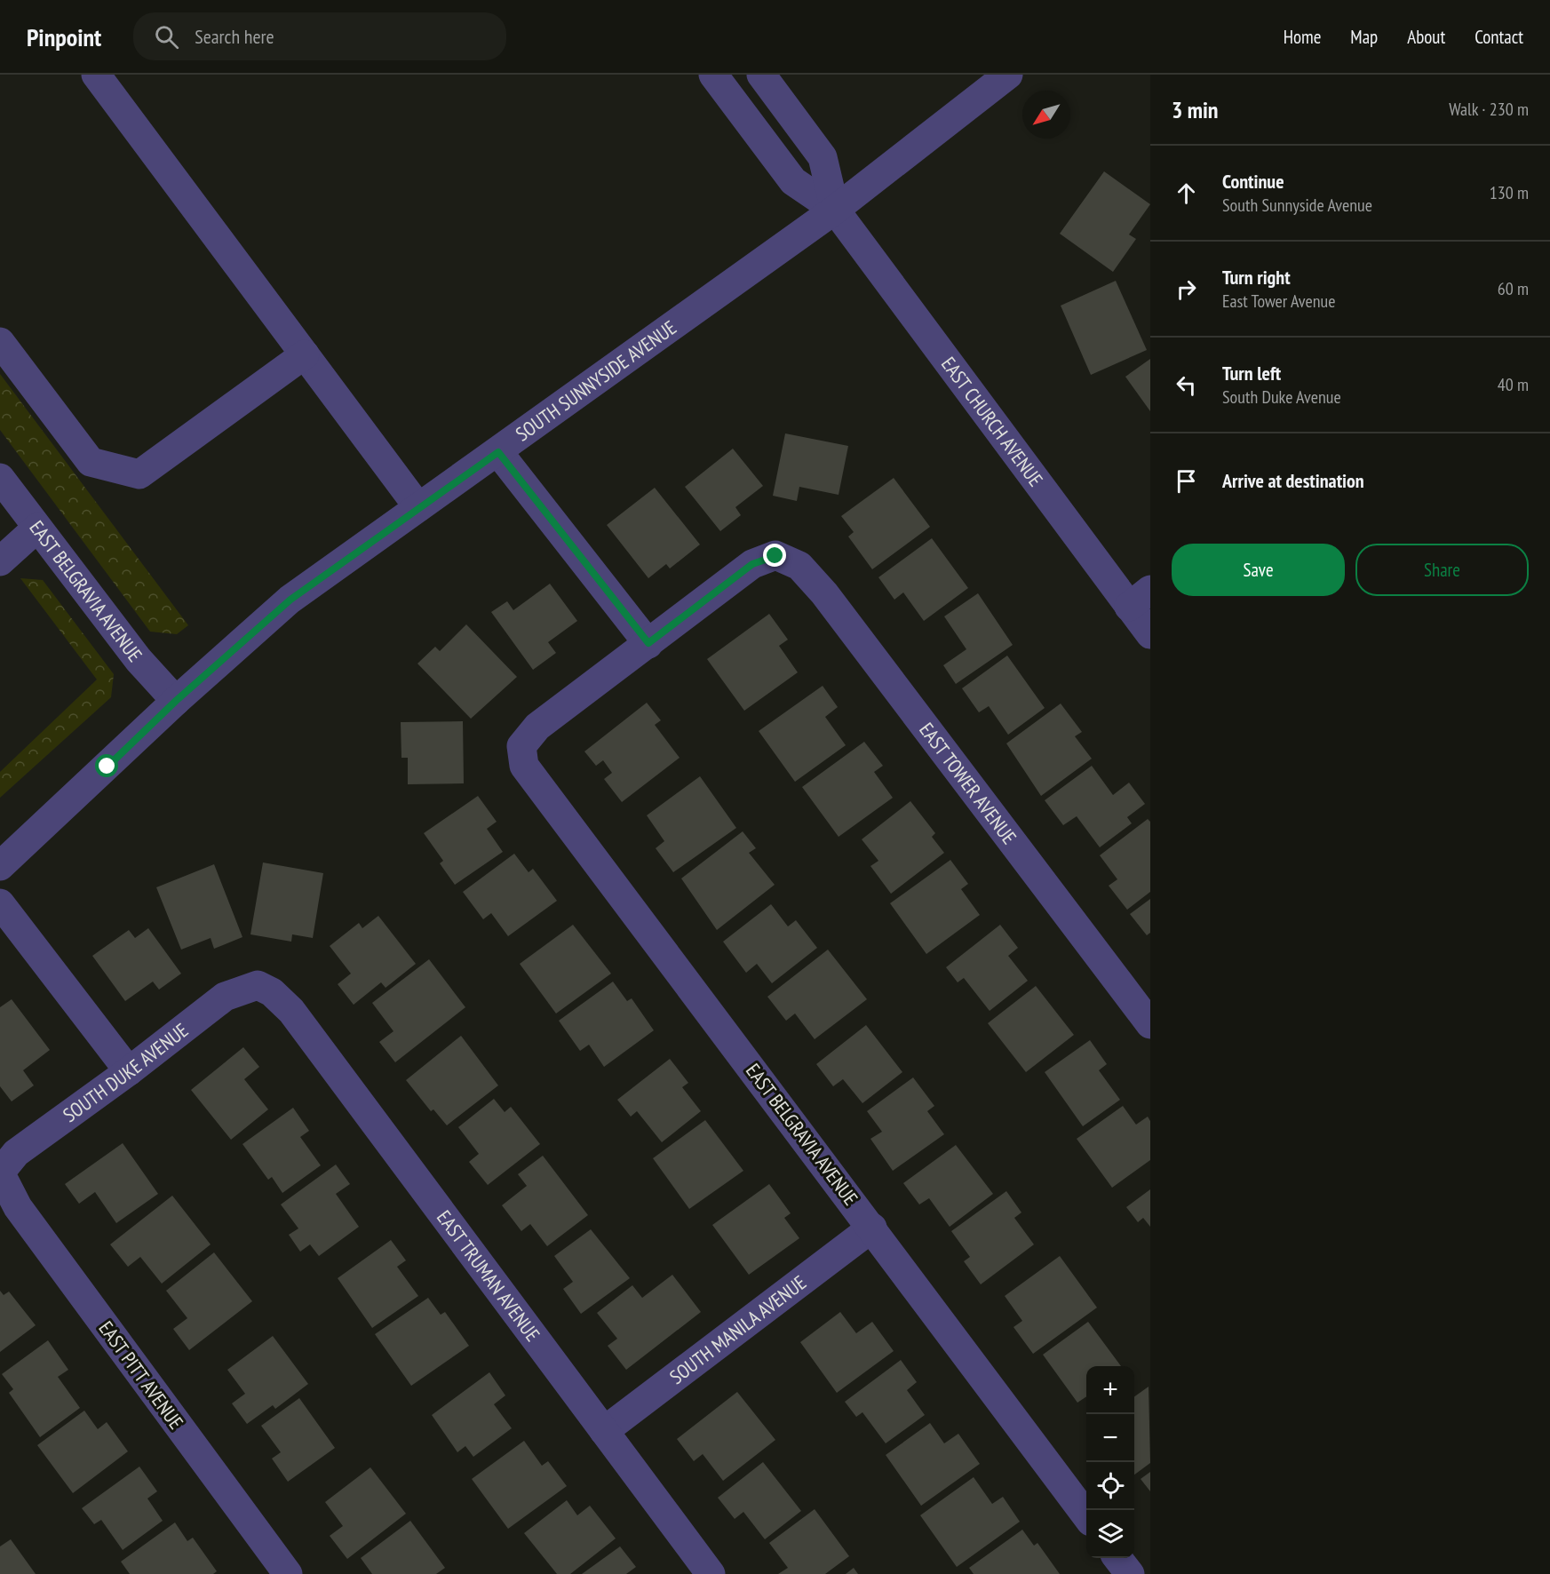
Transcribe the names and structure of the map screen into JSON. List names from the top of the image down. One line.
{"streets":{"street":["SOUTH SUNNYSIDE AVENUE","EAST CHURCH AVENUE","EAST BELGRAVIA AVENUE","EAST TOWER AVENUE","SOUTH DUKE AVENUE","EAST TRUMAN AVENUE","SOUTH MANILA AVENUE","EAST PITT AVENUE"]},"crossings":[["SOUTH SUNNYSIDE AVENUE","EAST CHURCH AVENUE"],["SOUTH SUNNYSIDE AVENUE","EAST BELGRAVIA AVENUE"],["EAST BELGRAVIA AVENUE","EAST TOWER AVENUE"],["EAST BELGRAVIA AVENUE","SOUTH MANILA AVENUE"],["SOUTH DUKE AVENUE","EAST TRUMAN AVENUE"],["SOUTH DUKE AVENUE","EAST PITT AVENUE"],["EAST TRUMAN AVENUE","SOUTH MANILA AVENUE"]],"north":"bottom left","page":{"header":"Pinpoint","search":"Search here","nav":["Home","Map","About","Contact"],"heading":["3 min","Walk · 230 m"],"list":[["Continue","South Sunnyside Avenue","130 m"],["Turn right","East Tower Avenue","60 m"],["Turn left","South Duke Avenue","40 m"],"Arrive at destination"],"buttons":["Save","Share"],"map_buttons":["+","−"]}}
